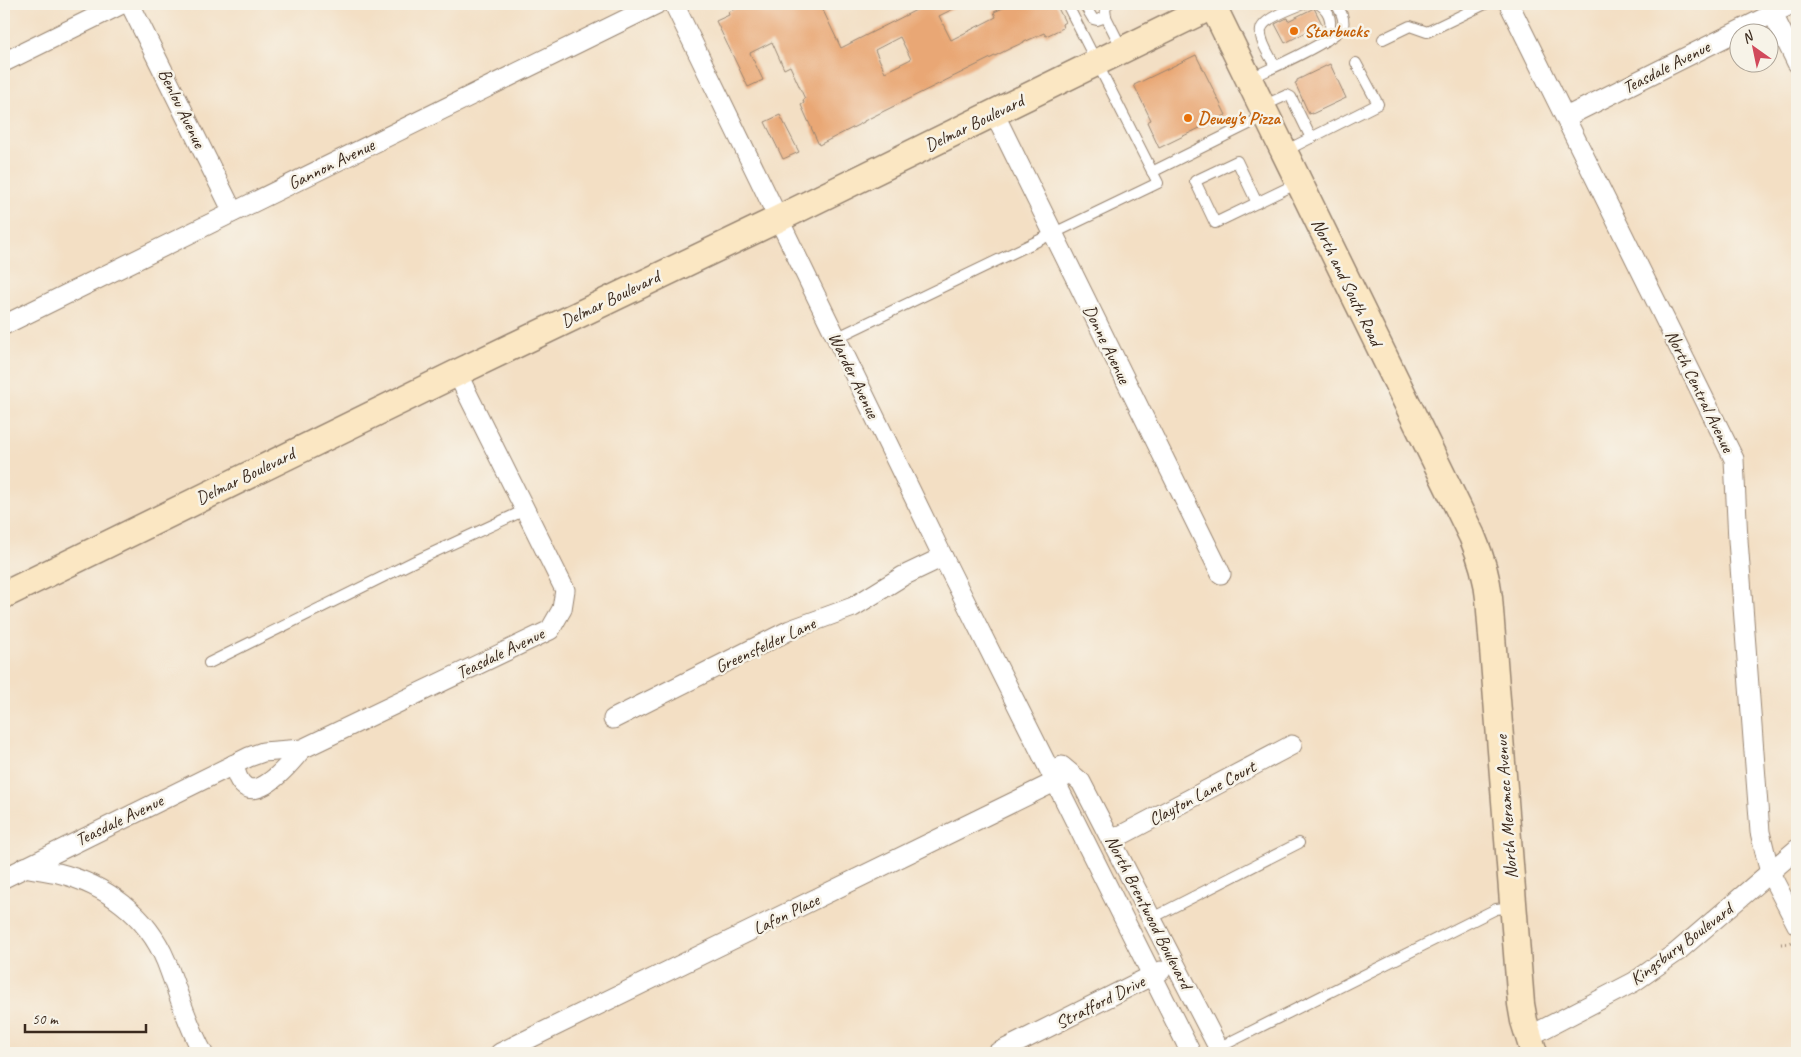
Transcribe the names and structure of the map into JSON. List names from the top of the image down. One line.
{"streets":{"main road":["Delmar Boulevard","North and South Road","North Meramec Avenue"],"street":["Teasdale Avenue","Benlou Avenue","Gannon Avenue","Donne Avenue","Warder Avenue","North Central Avenue","Greensfelder Lane","Clayton Lane Court","North Brentwood Boulevard","Lafon Place","Kingsbury Boulevard","Stratford Drive"]},"crossings":[["Teasdale Avenue","Delmar Boulevard"],["Teasdale Avenue","North Central Avenue"],["Benlou Avenue","Gannon Avenue"],["Delmar Boulevard","North and South Road"],["Delmar Boulevard","Donne Avenue"],["Delmar Boulevard","Warder Avenue"],["North and South Road","North Meramec Avenue"],["Warder Avenue","Greensfelder Lane"],["Warder Avenue","North Brentwood Boulevard"],["Warder Avenue","Lafon Place"],["North Central Avenue","Kingsbury Boulevard"],["Clayton Lane Court","North Brentwood Boulevard"],["North Meramec Avenue","Kingsbury Boulevard"],["North Brentwood Boulevard","Lafon Place"],["North Brentwood Boulevard","Stratford Drive"]],"places":["Starbucks","Dewey's Pizza"],"scale_bar":"50 m","north":"top left"}
